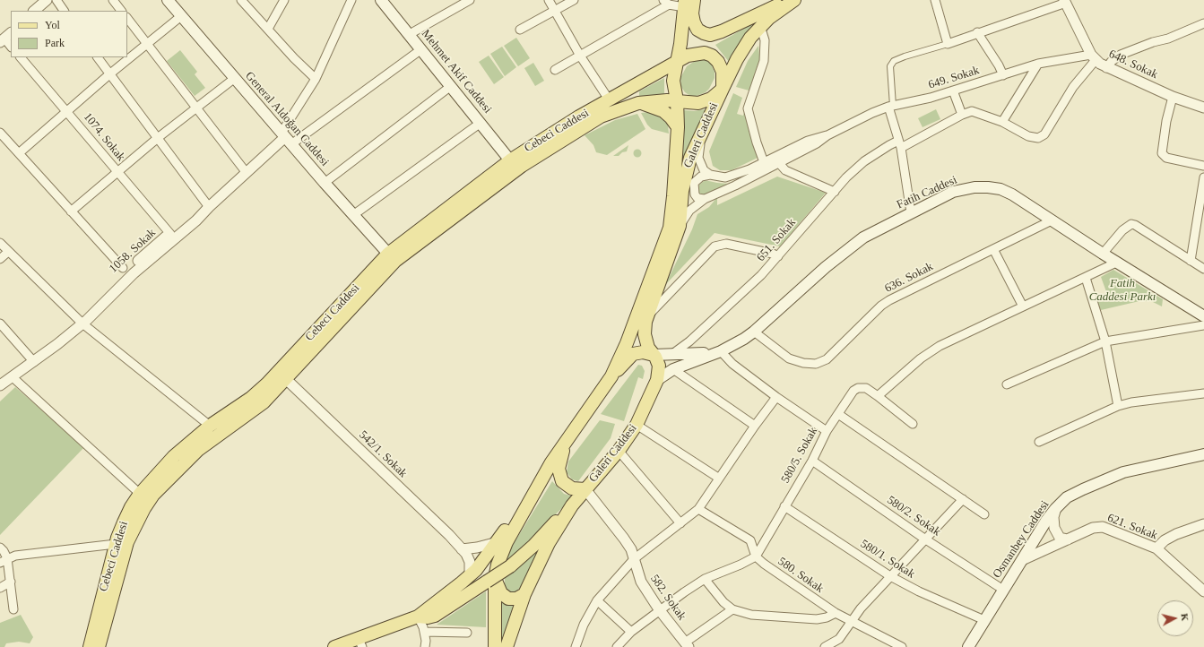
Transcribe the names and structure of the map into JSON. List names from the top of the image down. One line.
{"streets":{"main road":["Mehmet Akif Caddesi","General Aldoğan Caddesi","Cebeci Caddesi","Galeri Caddesi","Fatih Caddesi","Osmanbey Caddesi"],"street":["648. Sokak","649. Sokak","1074. Sokak","651. Sokak","1058. Sokak","636. Sokak","542/1. Sokak","580/5. Sokak","580/2. Sokak","621. Sokak","580/1. Sokak","580. Sokak","582. Sokak"]},"crossings":[["648. Sokak","649. Sokak"],["648. Sokak","651. Sokak"],["Mehmet Akif Caddesi","Cebeci Caddesi"],["649. Sokak","Galeri Caddesi"],["649. Sokak","651. Sokak"],["General Aldoğan Caddesi","Cebeci Caddesi"],["General Aldoğan Caddesi","1058. Sokak"],["Cebeci Caddesi","Galeri Caddesi"],["Cebeci Caddesi","542/1. Sokak"],["Galeri Caddesi","Fatih Caddesi"],["Galeri Caddesi","582. Sokak"],["1074. Sokak","1058. Sokak"],["Fatih Caddesi","636. Sokak"],["580/5. Sokak","580/2. Sokak"],["580/5. Sokak","580/1. Sokak"],["580/5. Sokak","580. Sokak"],["580/2. Sokak","Osmanbey Caddesi"],["621. Sokak","Osmanbey Caddesi"],["Osmanbey Caddesi","580/1. Sokak"]],"parks":["Fatih Caddesi Parkı"],"legend":["Yol","Park"],"north":"right"}
